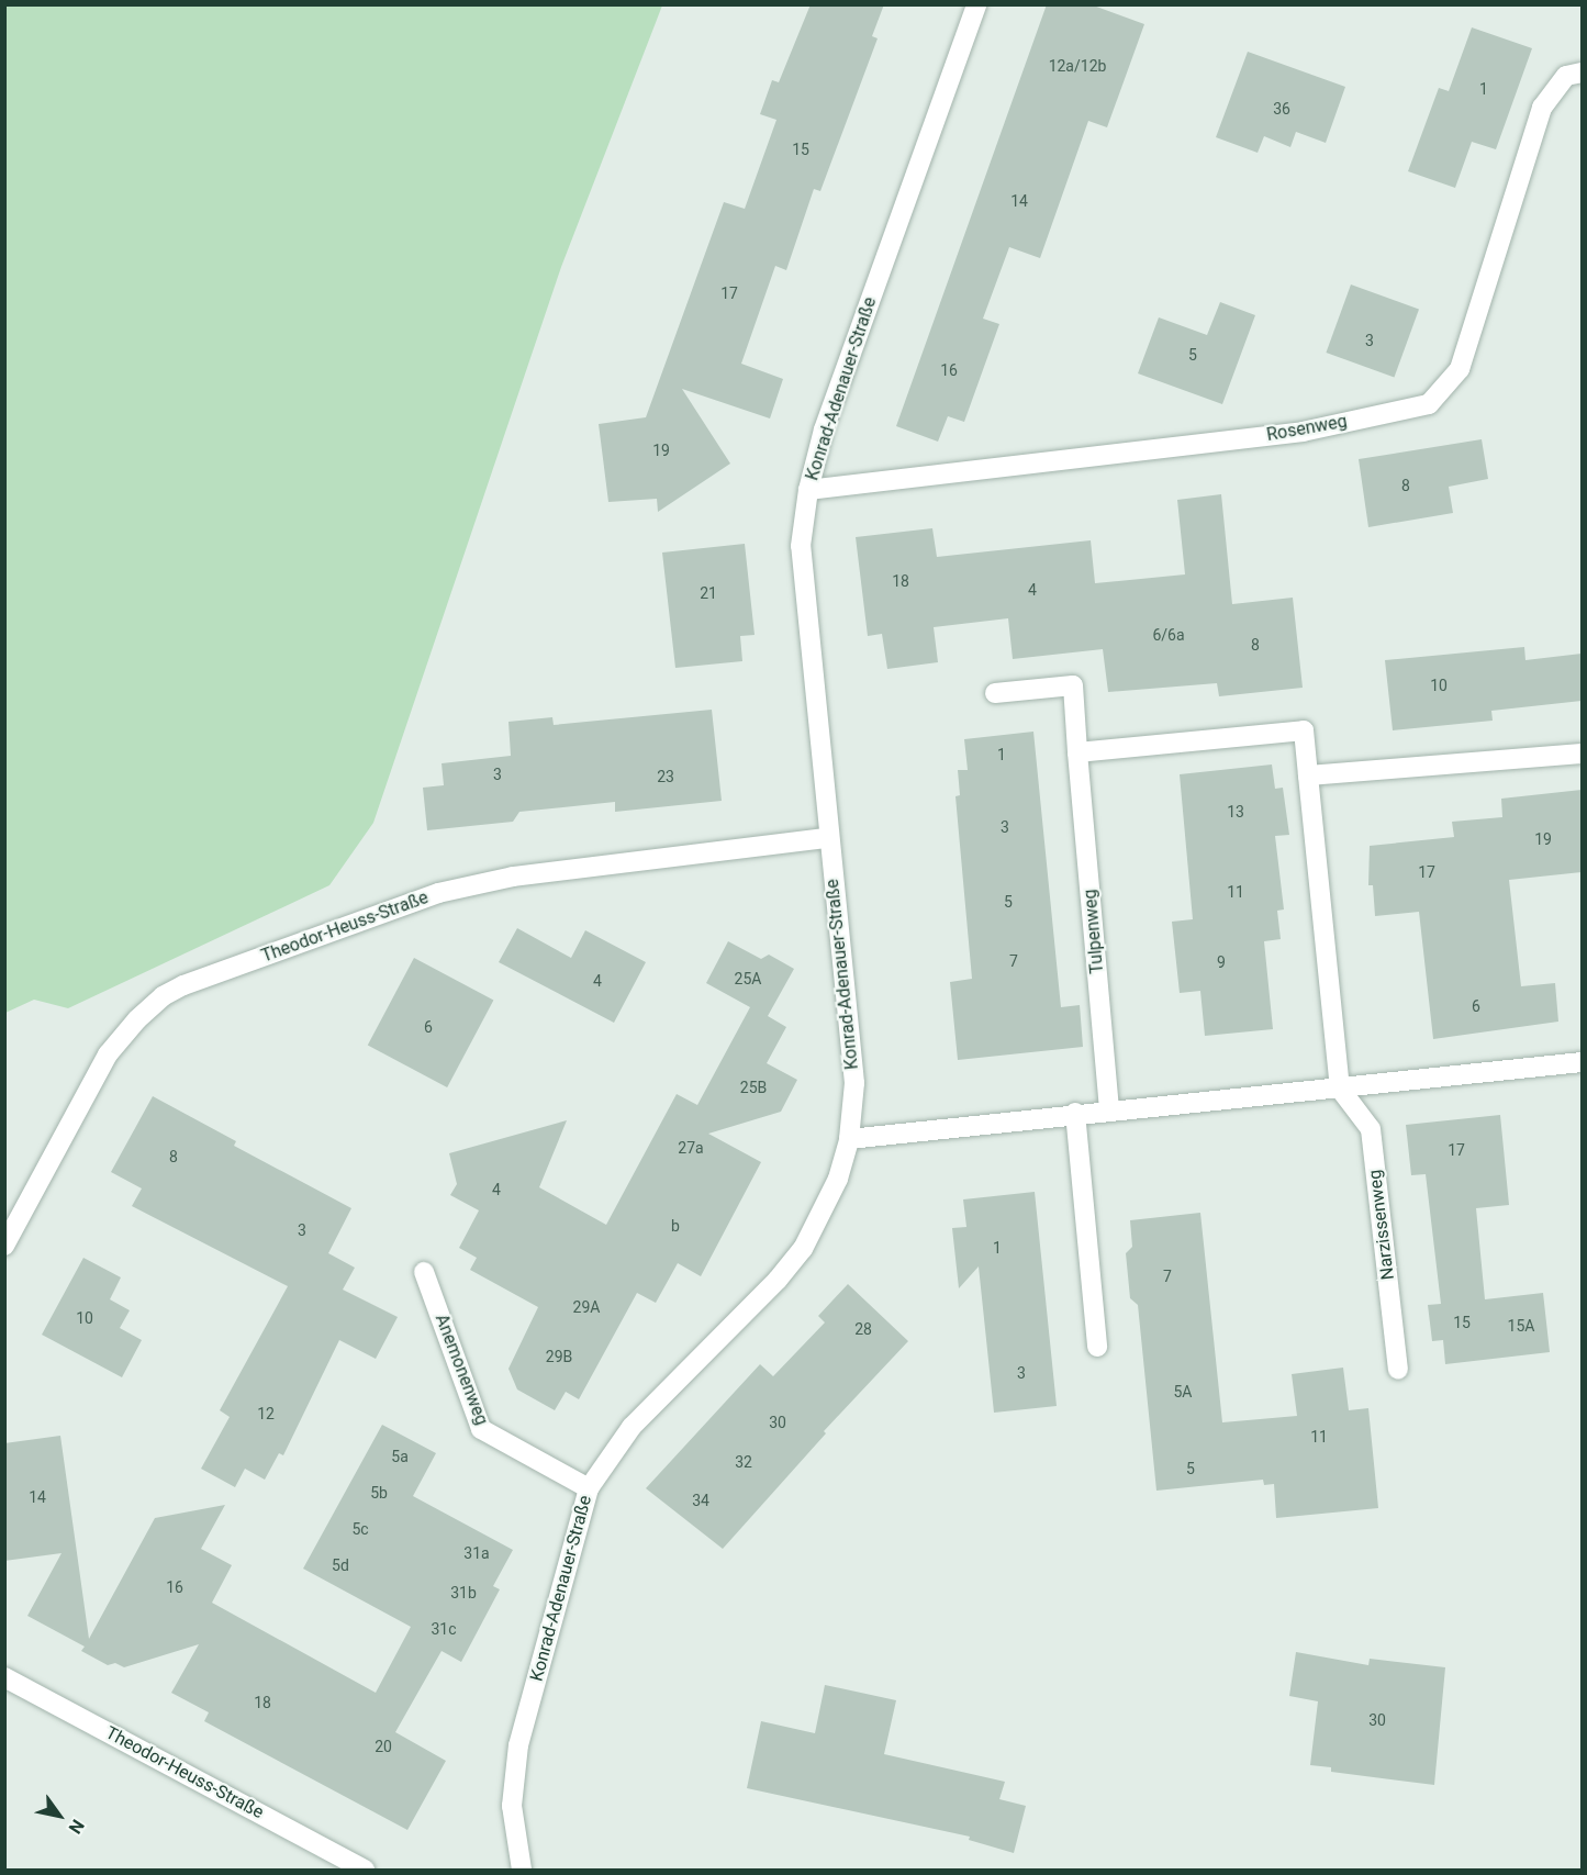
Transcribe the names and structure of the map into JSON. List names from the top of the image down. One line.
{"streets":{"street":["Konrad-Adenauer-Straße","Rosenweg","Theodor-Heuss-Straße","Tulpenweg","Narzissenweg","Anemonenweg"]},"crossings":[["Konrad-Adenauer-Straße","Rosenweg"],["Konrad-Adenauer-Straße","Theodor-Heuss-Straße"],["Konrad-Adenauer-Straße","Anemonenweg"]],"house_numbers":["12a/12b","1","36","15","14","17","3","5","16","19","8","18","4","21","6/6a","8","10","1","3","23","13","3","19","17","11","5","7","9","25A","4","6","6","25B","27a","17","8","4","b","3","1","7","29A","10","15","15A","28","29B","3","5A","12","30","11","5a","32","5","5b","14","34","5c","31a","5d","16","31b","31c","18","30","20"],"north":"bottom right"}
